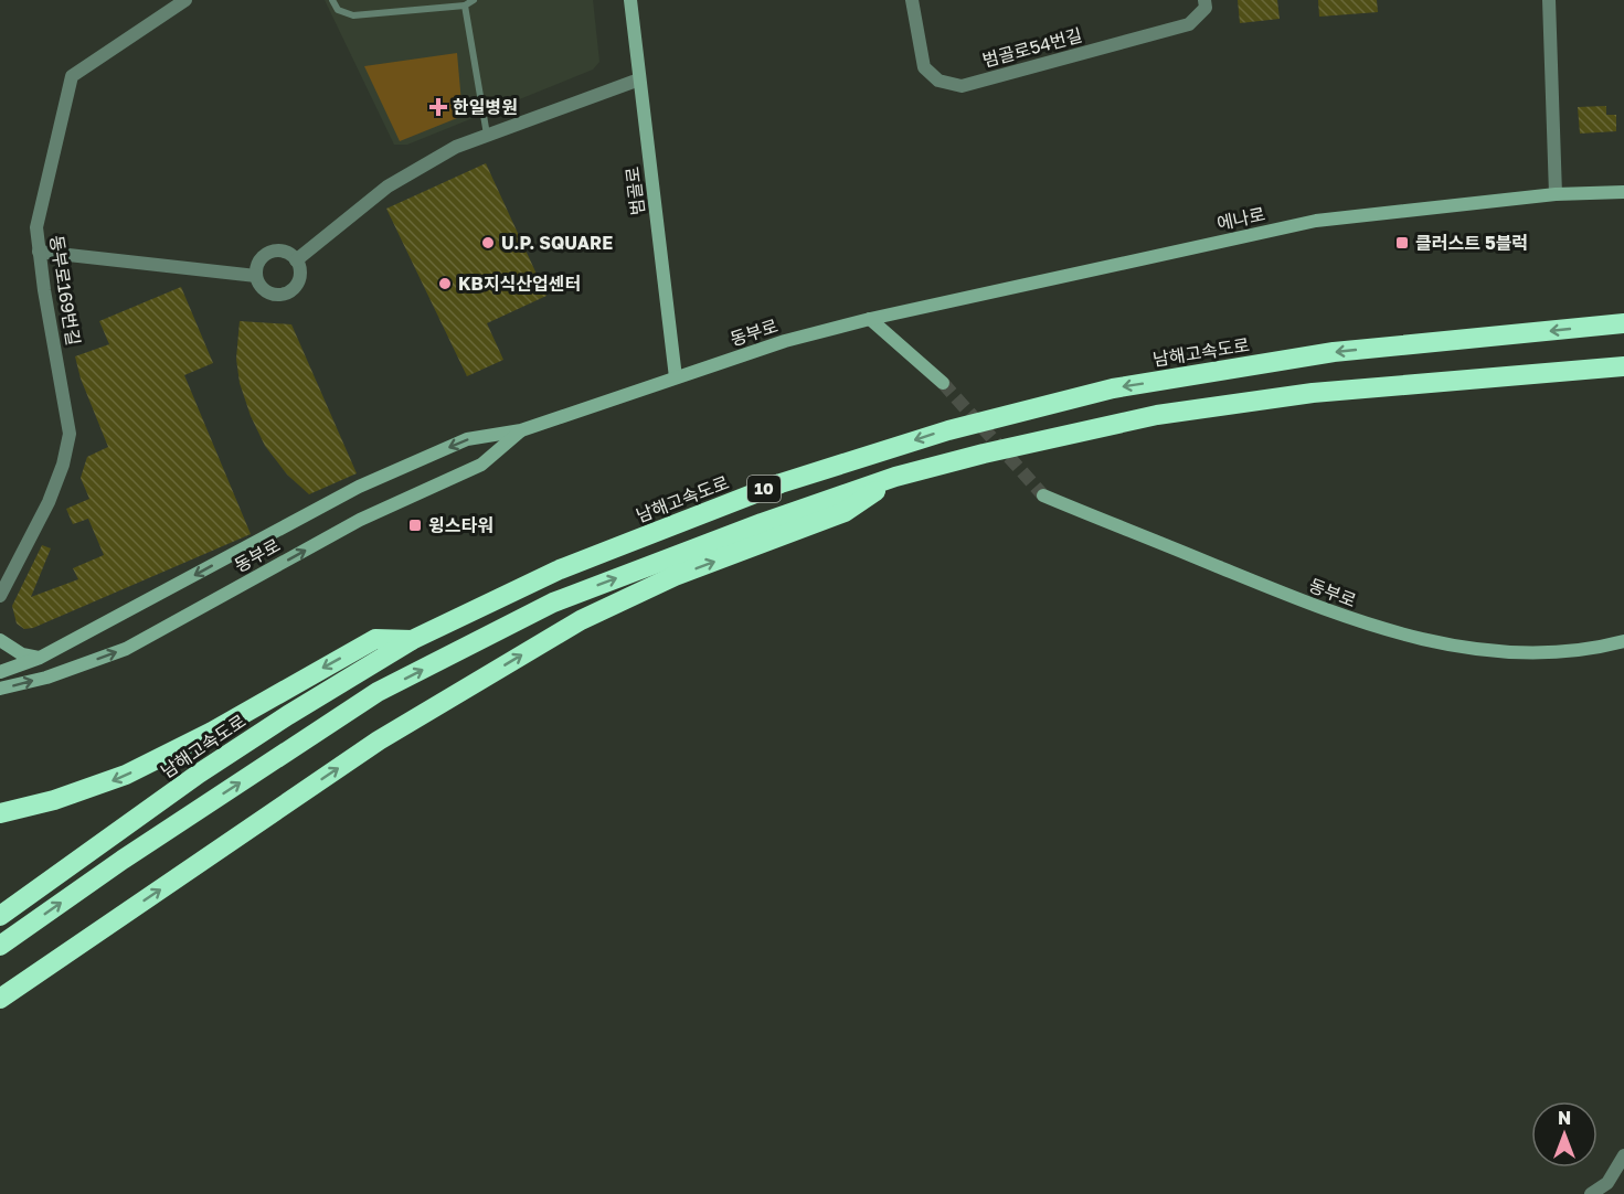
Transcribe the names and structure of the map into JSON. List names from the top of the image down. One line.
{"streets":{"highway":["남해고속도로","10"],"street":["범골로54번길","범골로","에나로","동부로169번길","동부로"]},"crossings":[["범골로","동부로"],["에나로","동부로"]],"places":{"health":["한일병원"],"other":["U.P. SQUARE","KB지식산업센터"],"transit":["클러스트 5블럭","윙스타워"]},"north":"top"}
